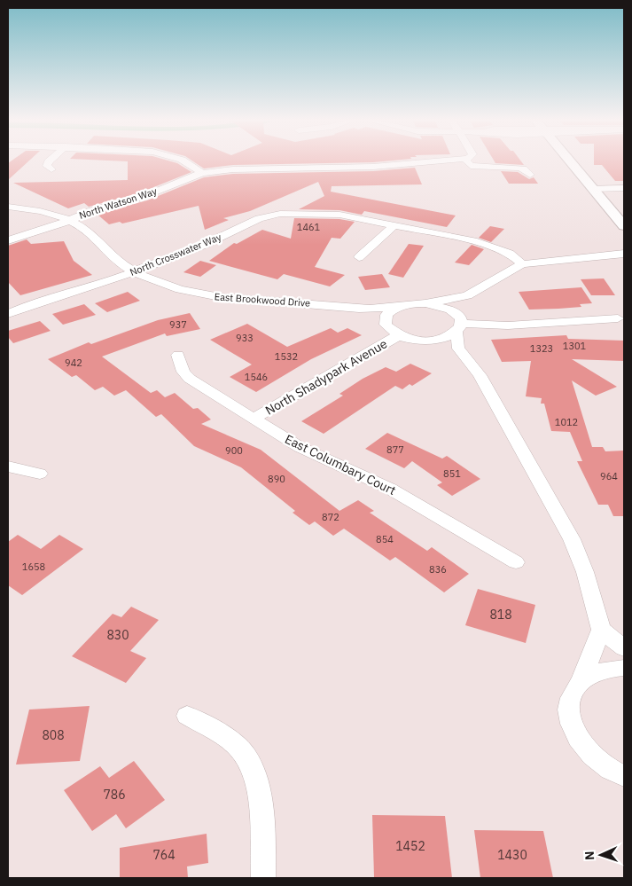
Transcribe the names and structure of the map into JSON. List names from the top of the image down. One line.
{"streets":{"street":["North Watson Way","North Crosswater Way","East Brookwood Drive","North Shadypark Avenue","East Columbary Court"]},"crossings":[["North Watson Way","East Brookwood Drive"],["North Crosswater Way","East Brookwood Drive"],["East Brookwood Drive","North Shadypark Avenue"],["North Shadypark Avenue","East Columbary Court"]],"house_numbers":["1461","937","933","1301","1323","1532","942","1546","1012","877","900","851","964","890","872","854","1658","836","818","830","808","786","1452","764","1430"],"north":"left"}
